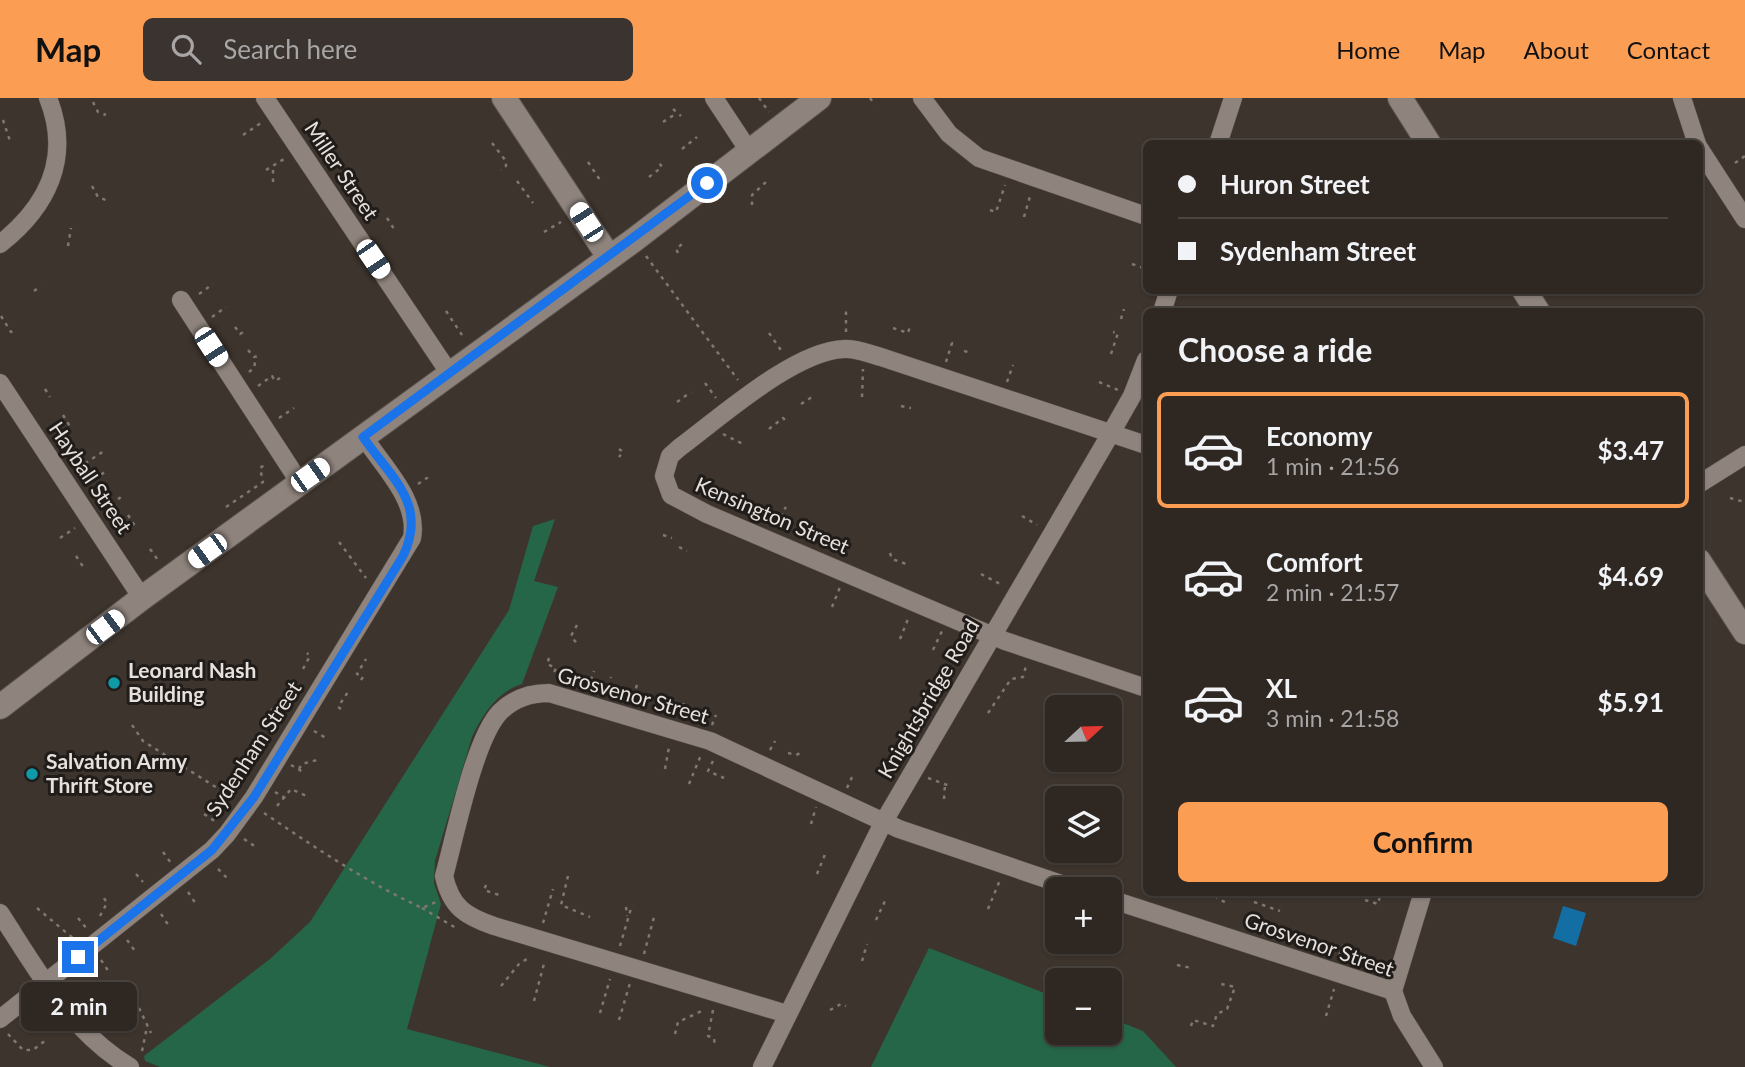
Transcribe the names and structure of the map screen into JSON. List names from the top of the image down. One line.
{"streets":{"street":["Miller Street","Hayball Street","Kensington Street","Grosvenor Street","Knightsbridge Road","Sydenham Street"]},"crossings":[["Kensington Street","Knightsbridge Road"],["Grosvenor Street","Knightsbridge Road"]],"places":["Leonard Nash Building","Salvation Army Thrift Store"],"north":"right","page":{"header":"Map","search":"Search here","nav":["Home","Map","About","Contact"],"banner":["Huron Street","Sydenham Street"],"heading":"Choose a ride","list":[{"name":"Economy","note":"1 min · 21:56","value":"$3.47"},{"name":"Comfort","note":"2 min · 21:57","value":"$4.69"},{"name":"XL","note":"3 min · 21:58","value":"$5.91"}],"map_buttons":["+","−"],"buttons":"Confirm","bubble":"2 min"}}
